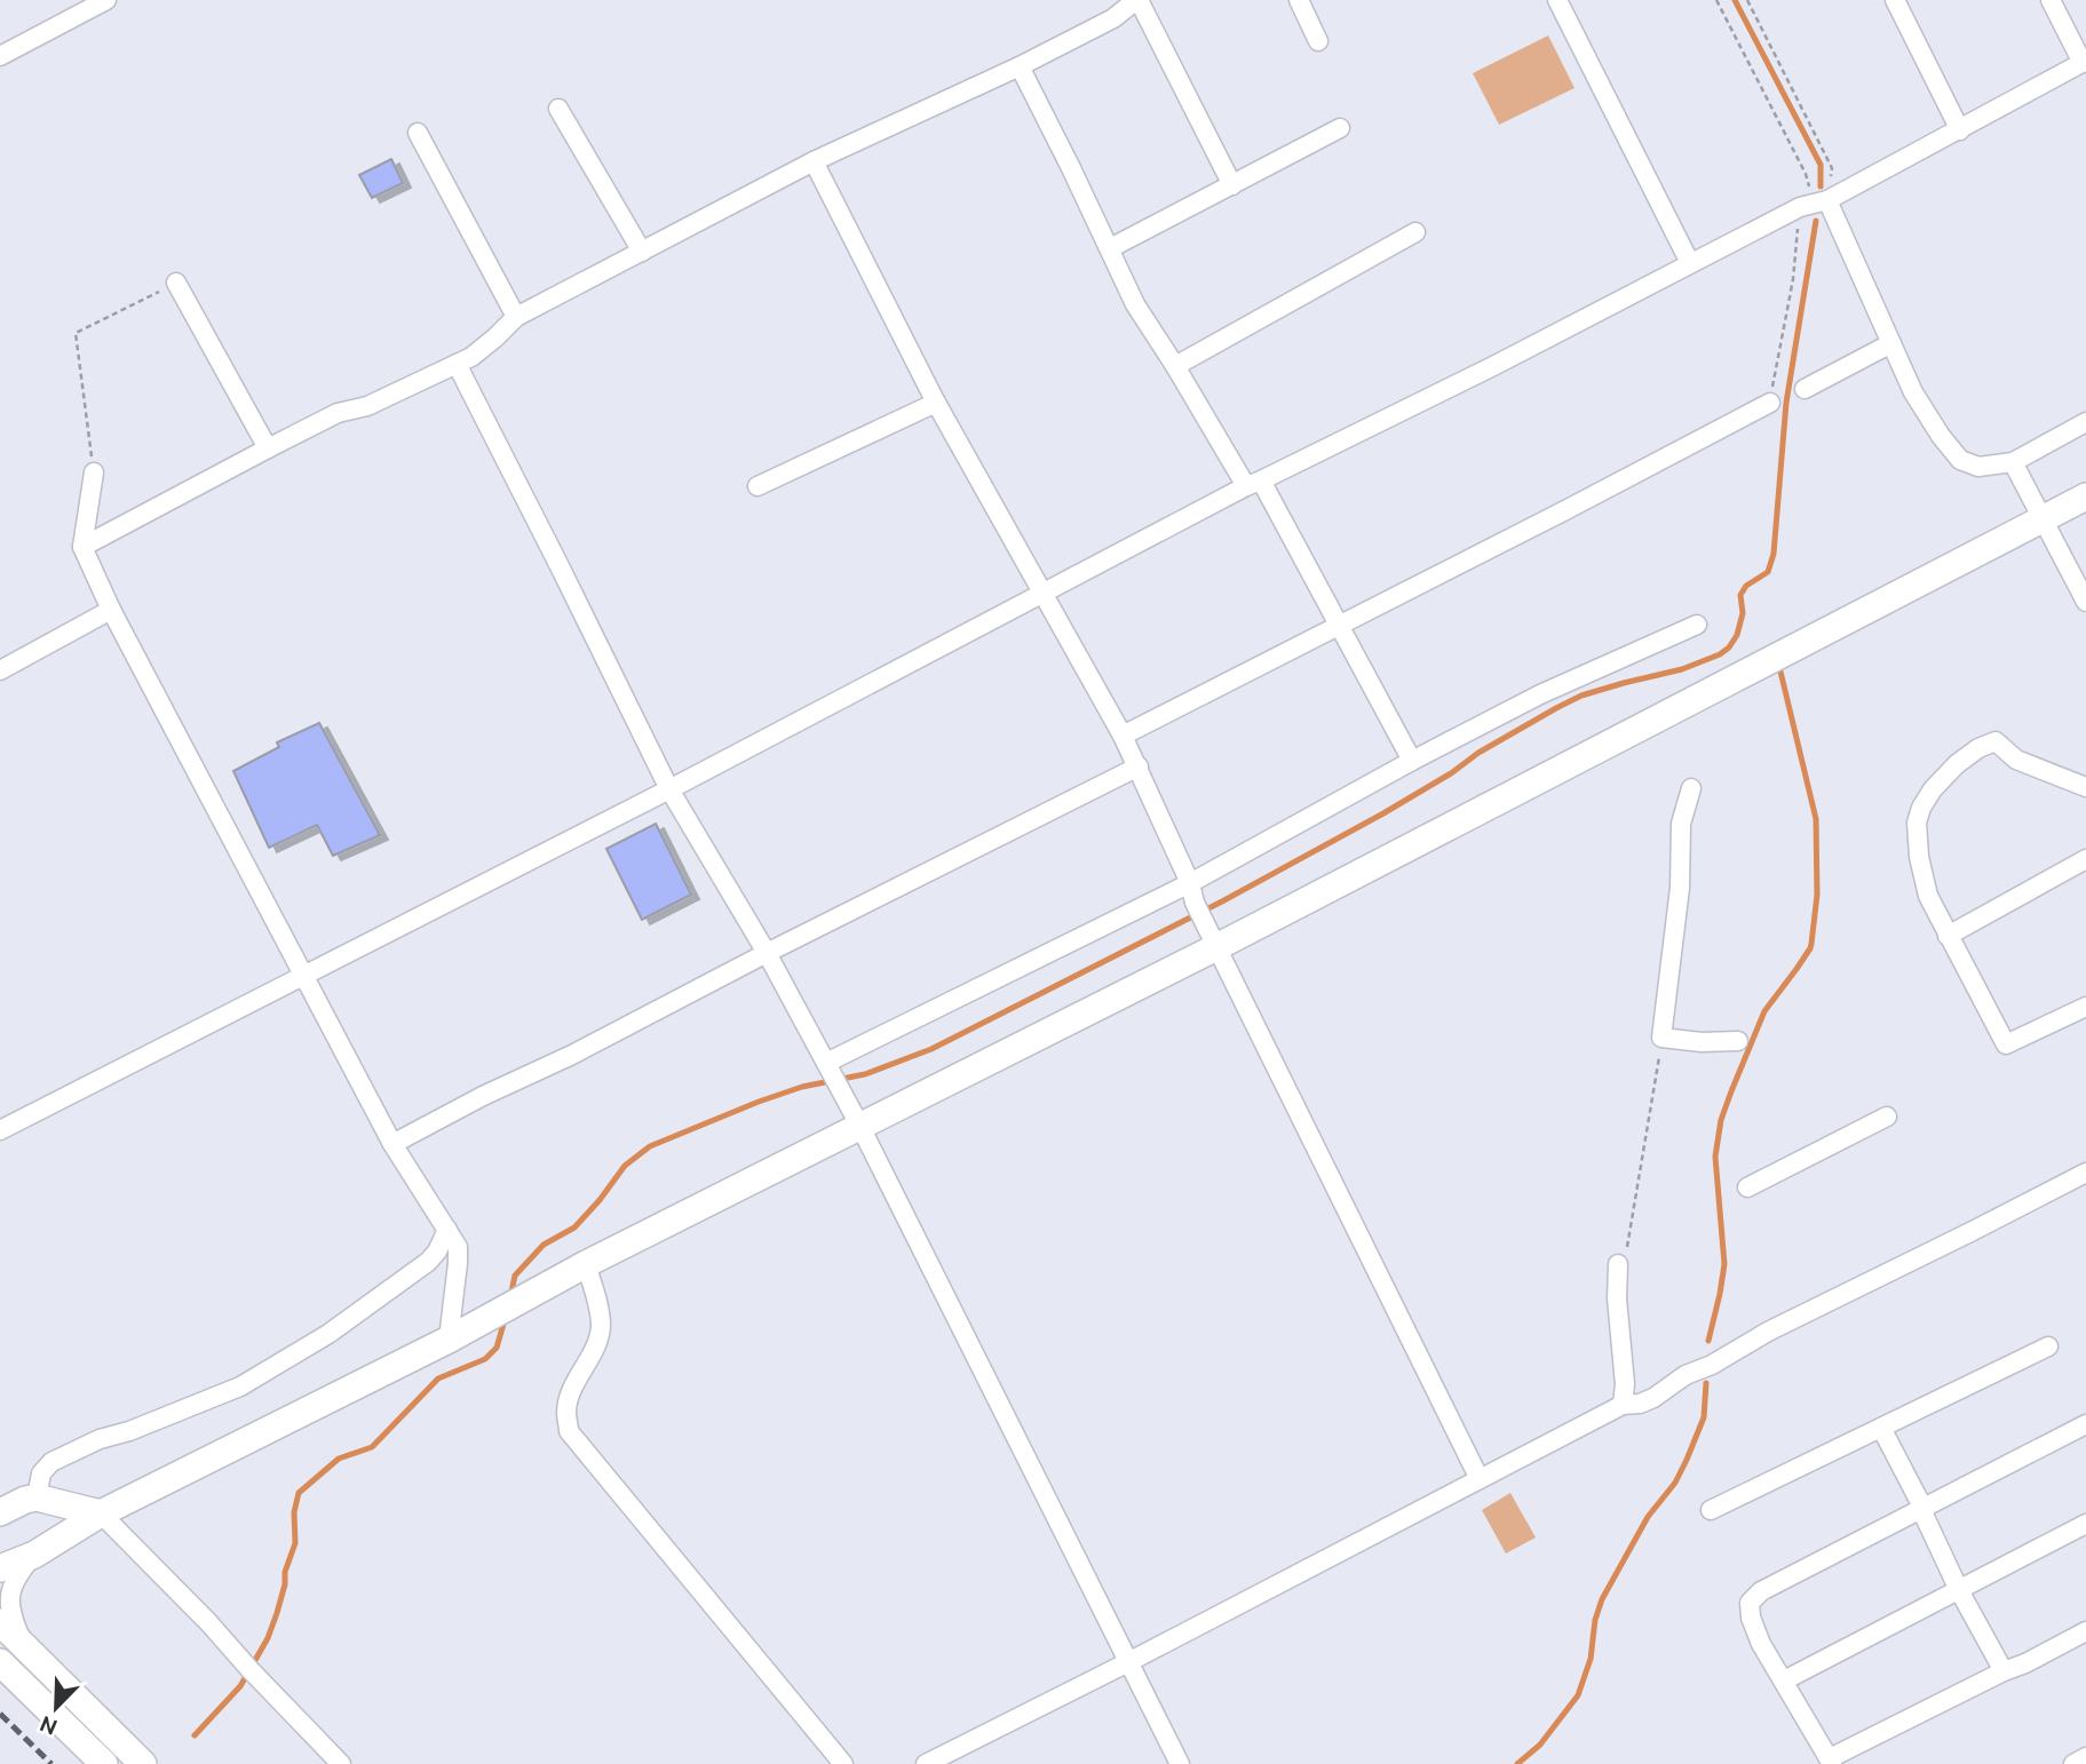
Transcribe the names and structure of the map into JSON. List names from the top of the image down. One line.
{"north":"bottom left"}
